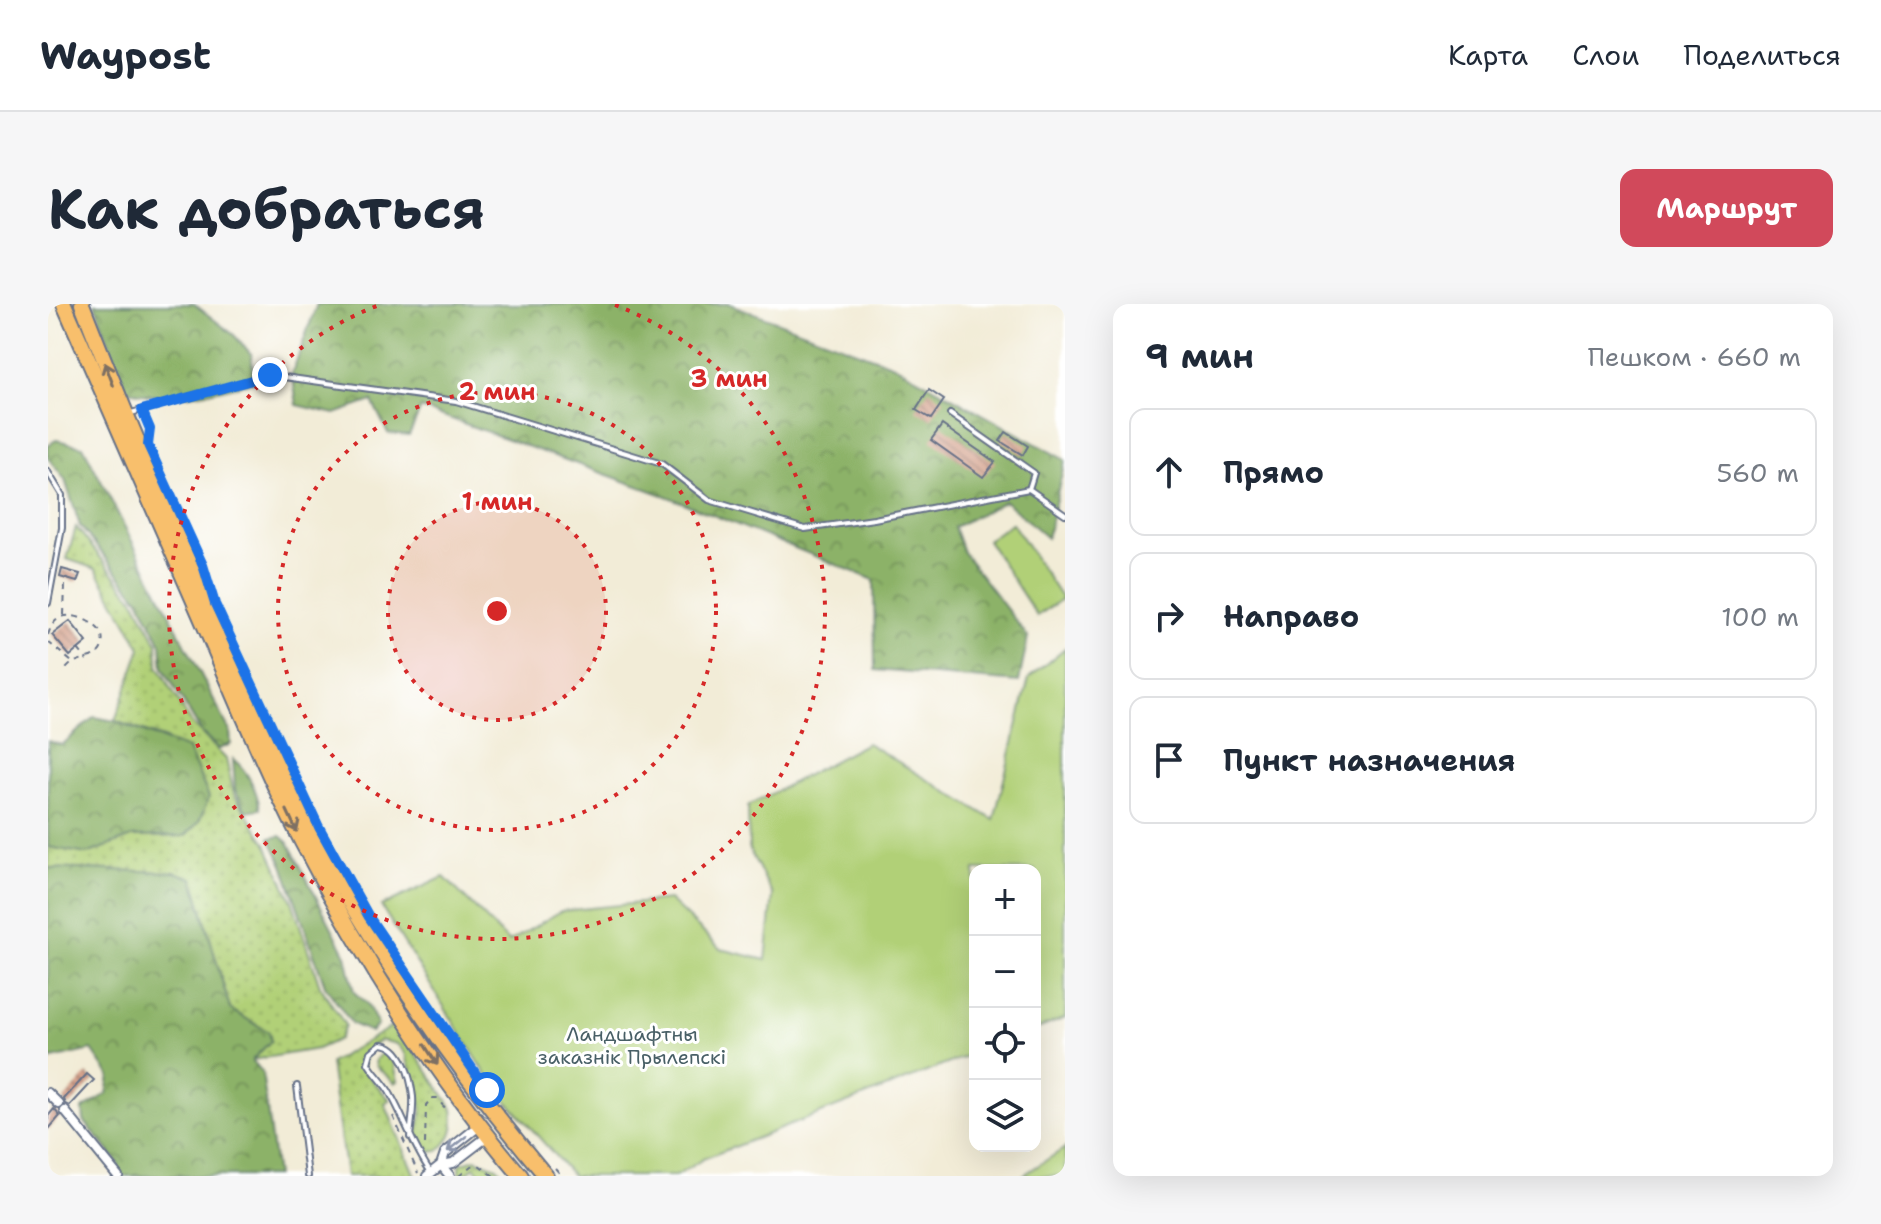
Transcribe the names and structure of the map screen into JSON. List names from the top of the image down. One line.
{"parks":["Ландшафтны заказнік Прылепскі"],"page":{"header":"Waypost","nav":["Карта","Слои","Поделиться"],"buttons":"Маршрут","title":"Как добраться","heading":["9 мин","Пешком · 660 m"],"list":[["Прямо","560 m"],["Направо","100 m"],"Пункт назначения"],"map_buttons":["+","−"]},"rings":["3 мин","2 мин","1 мин"]}
